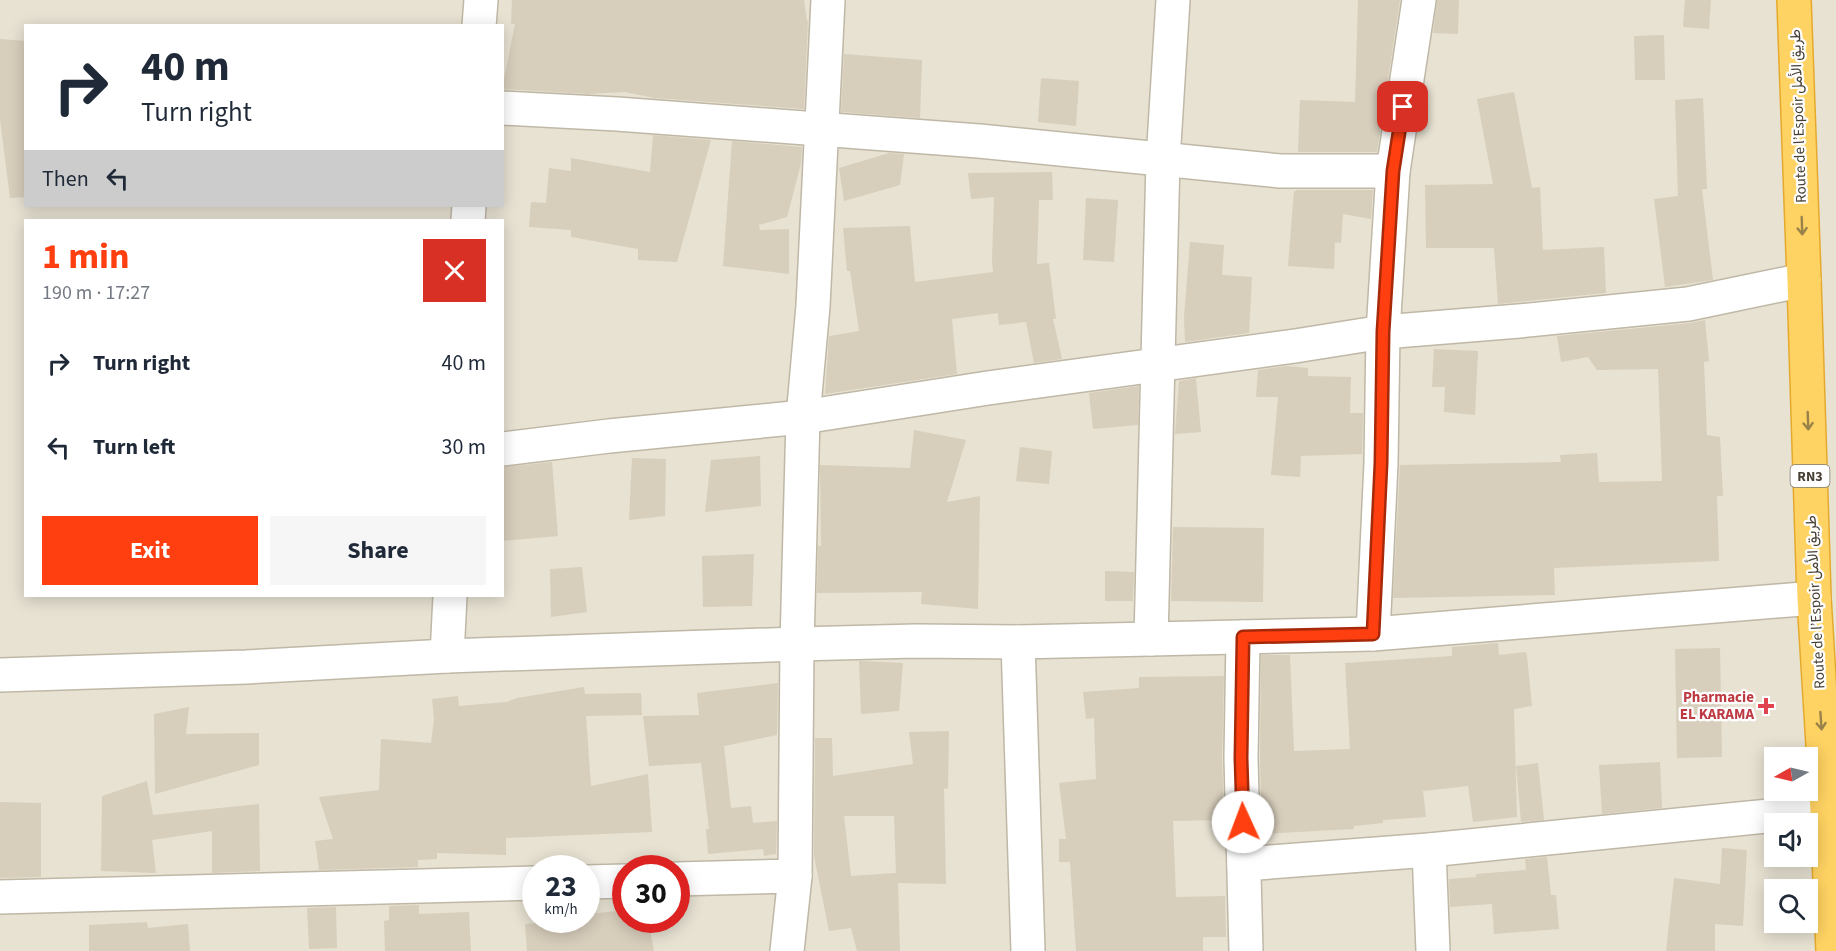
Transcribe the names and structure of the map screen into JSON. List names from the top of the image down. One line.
{"streets":{"highway":["Route de l’Espoir طريق الأمل","RN3"]},"one_way":["Route de l’Espoir طريق الأمل"],"places":{"health":["Pharmacie EL KARAMA"]},"north":"left","page":{"turn":["40 m","Turn right"],"then":"Then","heading":["1 min","190 m · 17:27"],"list":[{"name":"Turn right","value":"40 m"},{"name":"Turn left","value":"30 m"}],"buttons":["Exit","Share"],"speed":"23 km/h","limit":"30"}}
